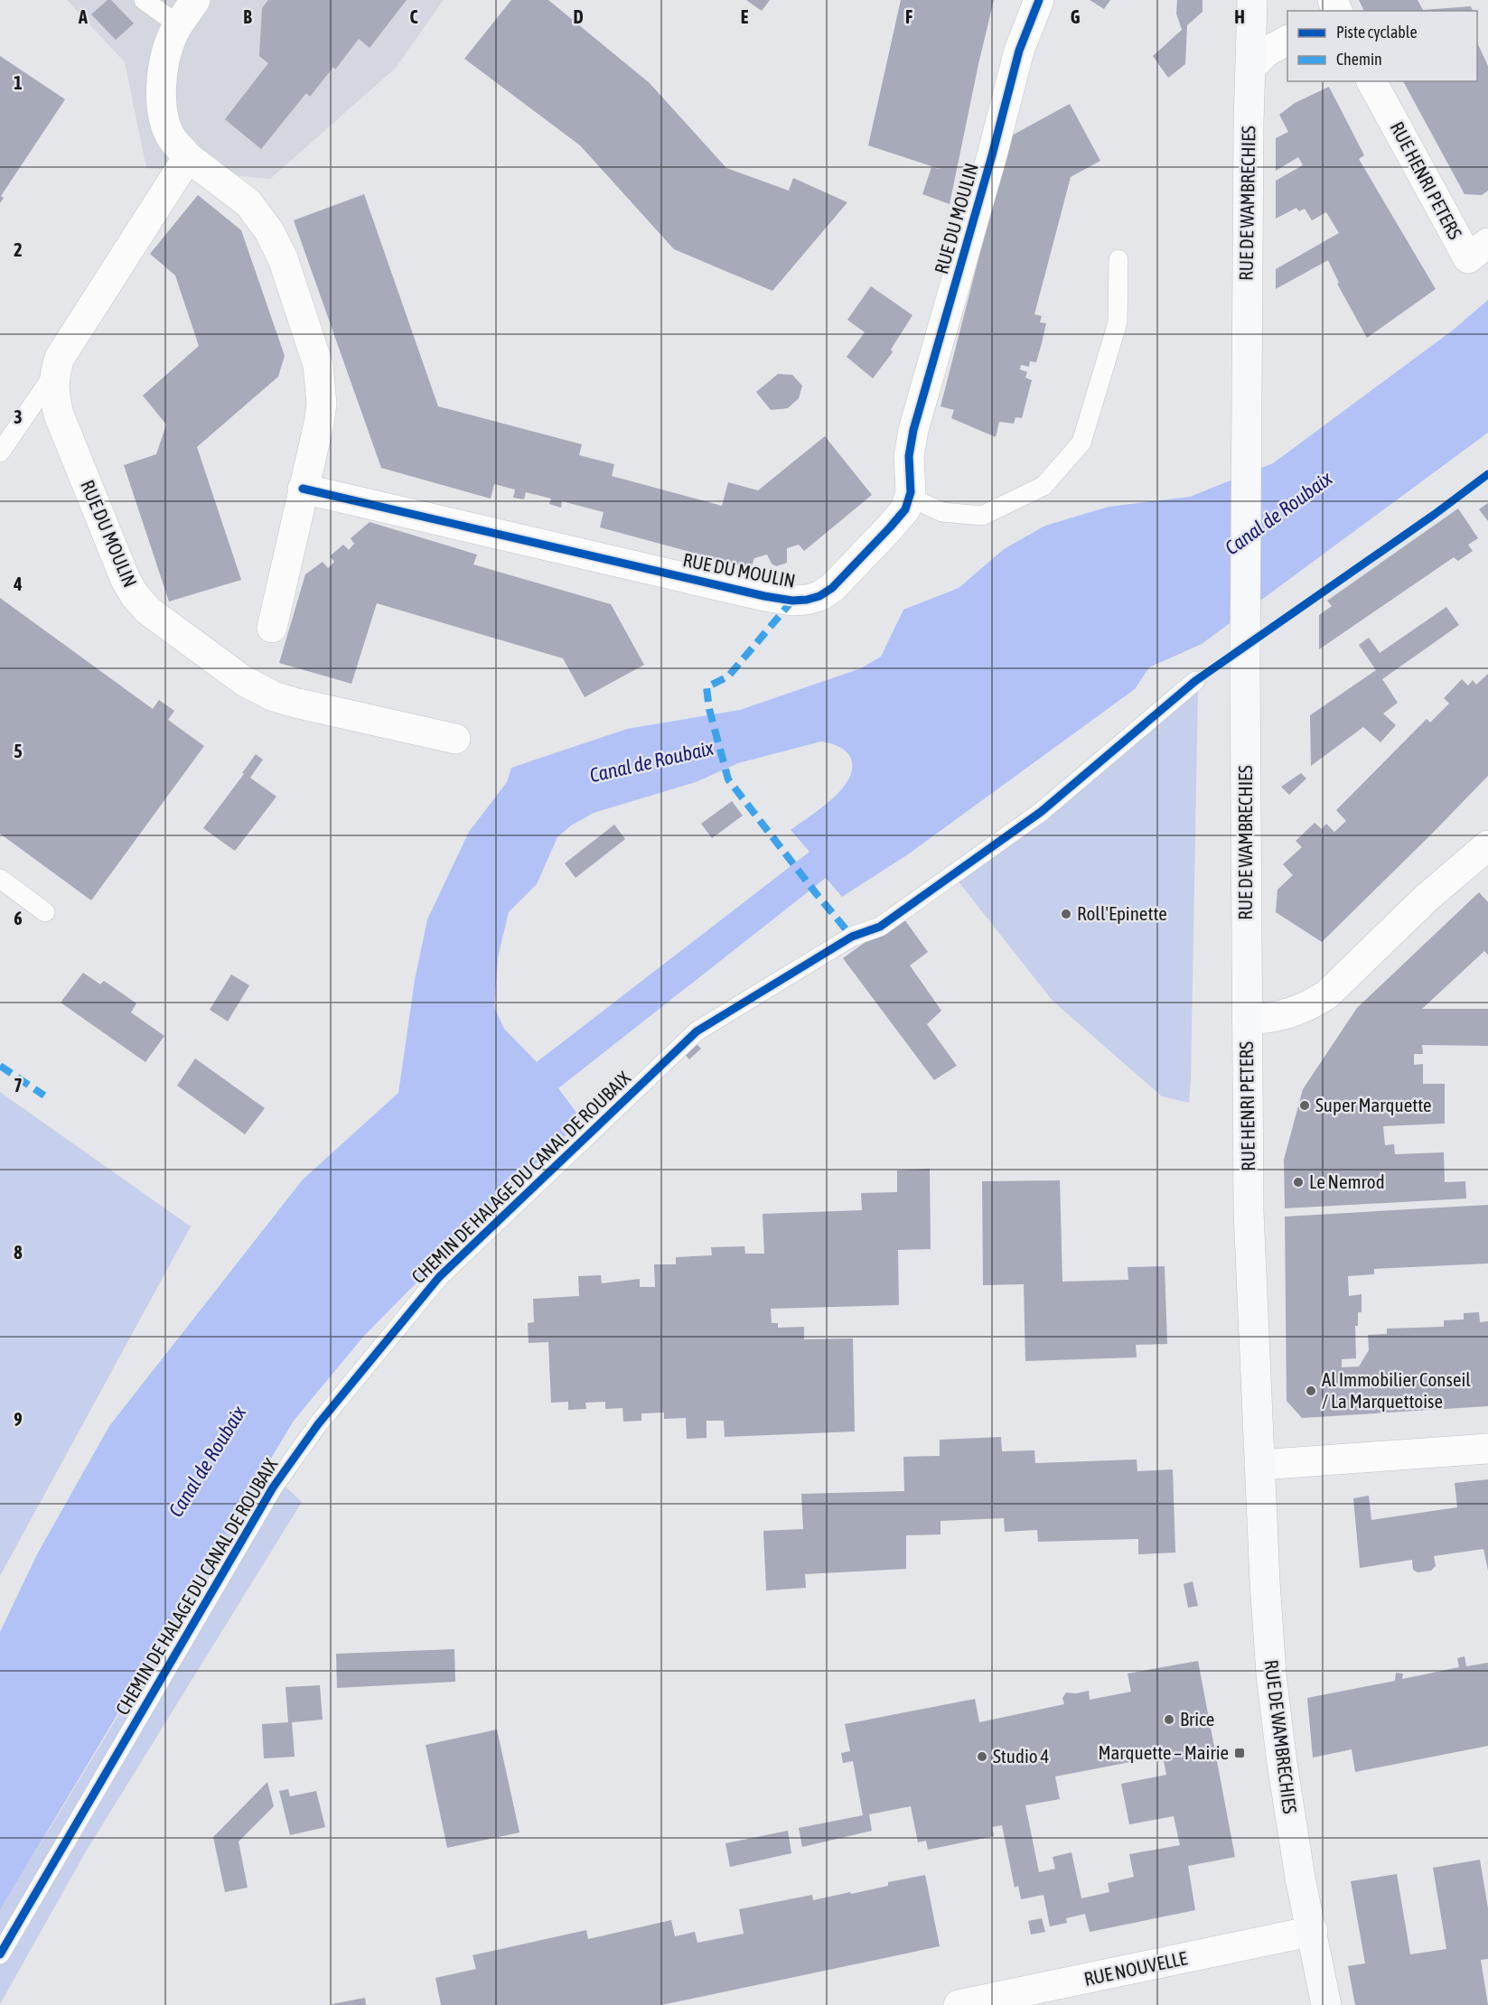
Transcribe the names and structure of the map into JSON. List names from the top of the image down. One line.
{"streets":{"main road":["RUE HENRI PETERS","RUE DE WAMBRECHIES"],"street":["RUE DU MOULIN","RUE NOUVELLE"],"lane":["CHEMIN DE HALAGE DU CANAL DE ROUBAIX"]},"crossings":[["RUE HENRI PETERS","RUE DE WAMBRECHIES"],["RUE DE WAMBRECHIES","RUE NOUVELLE"]],"water":["Canal de Roubaix"],"places":{"other":["Roll'Epinette","Super Marquette","Le Nemrod","Al Immobilier Conseil / La Marquettoise","Brice","Studio 4"],"transit":["Marquette – Mairie"]},"legend":["Piste cyclable","Chemin"],"grid":{"columns":["A","B","C","D","E","F","G","H"],"rows":["1","2","3","4","5","6","7","8","9"]}}
